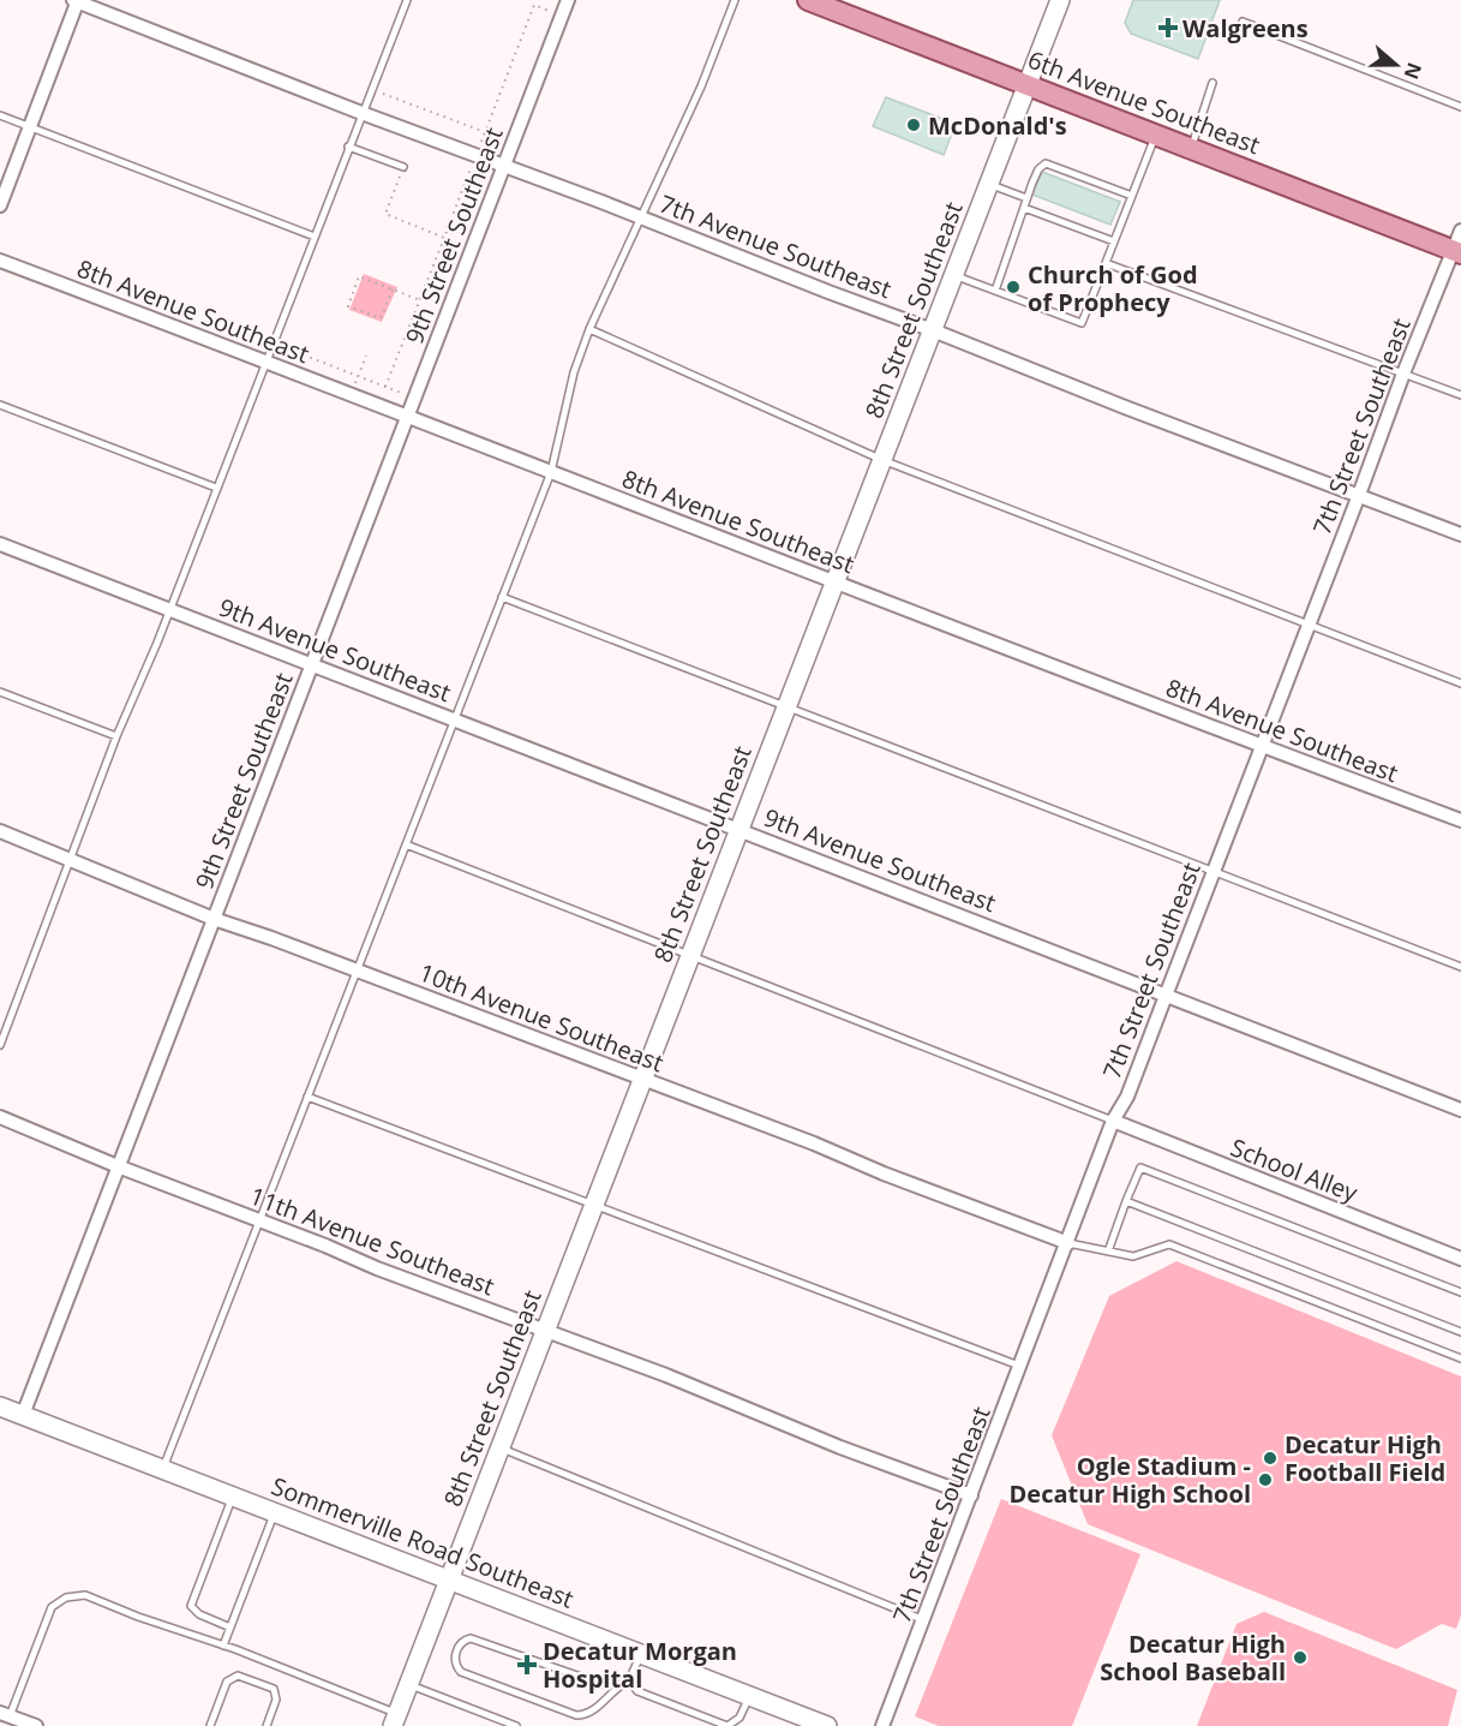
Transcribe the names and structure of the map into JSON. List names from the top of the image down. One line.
{"streets":{"main road":["6th Avenue Southeast"],"street":["9th Street Southeast","7th Avenue Southeast","8th Street Southeast","8th Avenue Southeast","7th Street Southeast","9th Avenue Southeast","10th Avenue Southeast","School Alley","11th Avenue Southeast","Sommerville Road Southeast"]},"crossings":[["6th Avenue Southeast","8th Street Southeast"],["6th Avenue Southeast","7th Street Southeast"],["9th Street Southeast","7th Avenue Southeast"],["9th Street Southeast","8th Avenue Southeast"],["9th Street Southeast","9th Avenue Southeast"],["9th Street Southeast","10th Avenue Southeast"],["9th Street Southeast","11th Avenue Southeast"],["9th Street Southeast","Sommerville Road Southeast"],["7th Avenue Southeast","8th Street Southeast"],["7th Avenue Southeast","7th Street Southeast"],["8th Street Southeast","8th Avenue Southeast"],["8th Street Southeast","9th Avenue Southeast"],["8th Street Southeast","10th Avenue Southeast"],["8th Street Southeast","11th Avenue Southeast"],["8th Street Southeast","Sommerville Road Southeast"],["8th Avenue Southeast","7th Street Southeast"],["7th Street Southeast","9th Avenue Southeast"],["7th Street Southeast","10th Avenue Southeast"],["7th Street Southeast","School Alley"],["7th Street Southeast","11th Avenue Southeast"]],"places":{"health":["Walgreens","Decatur Morgan Hospital"],"other":["McDonald's","Church of God of Prophecy","Decatur High Football Field","Ogle Stadium - Decatur High School","Decatur High School Baseball"]},"north":"right"}
